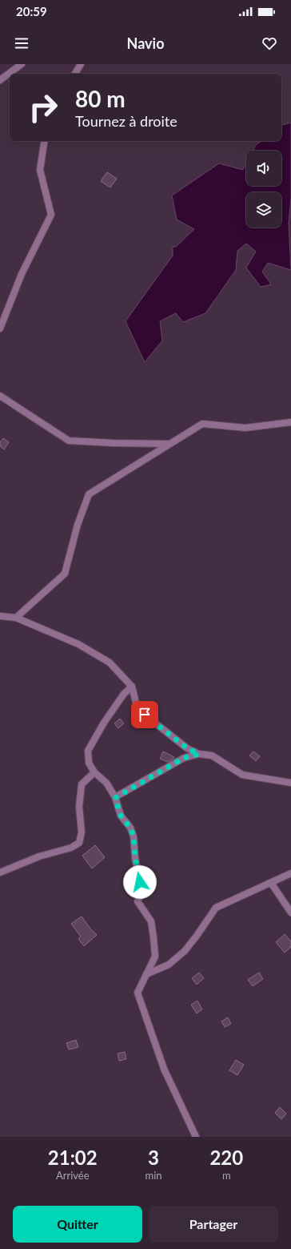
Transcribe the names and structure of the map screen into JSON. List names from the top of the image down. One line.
{"page":{"status":"20:59","header":"Navio","turn":["80 m","Tournez à droite"],"eta":["21:02","Arrivée","3","min","220","m"],"buttons":["Quitter","Partager"]}}
